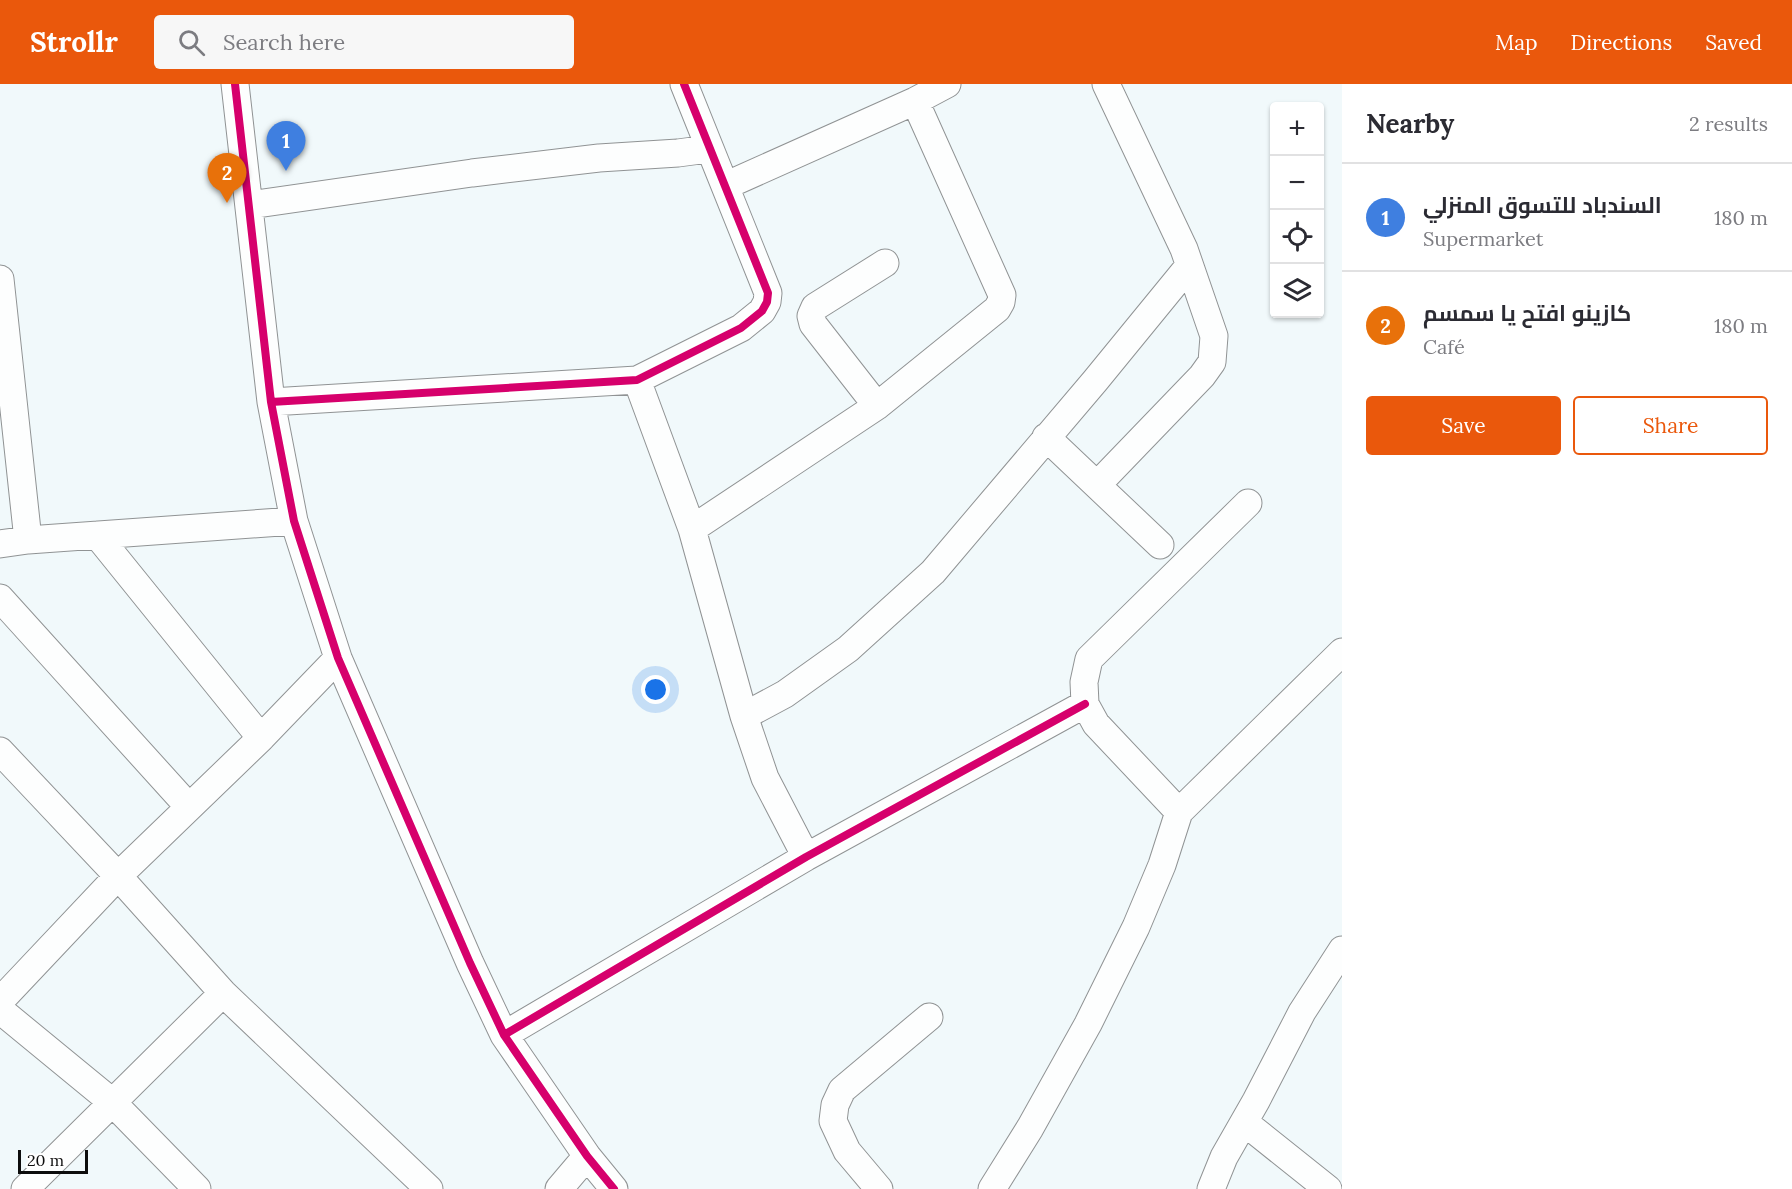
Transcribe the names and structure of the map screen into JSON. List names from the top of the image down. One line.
{"scale_bar":"20 m","page":{"header":"Strollr","search":"Search here","nav":["Map","Directions","Saved"],"heading":["Nearby","2 results"],"map_buttons":["+","−"],"pins":["1","2"],"list":[{"mark":"1","name":"السندباد للتسوق المنزلي","note":"Supermarket","value":"180 m"},{"mark":"2","name":"كازينو افتح يا سمسم","note":"Café","value":"180 m"}],"buttons":["Save","Share"],"scale":"20 m"}}
